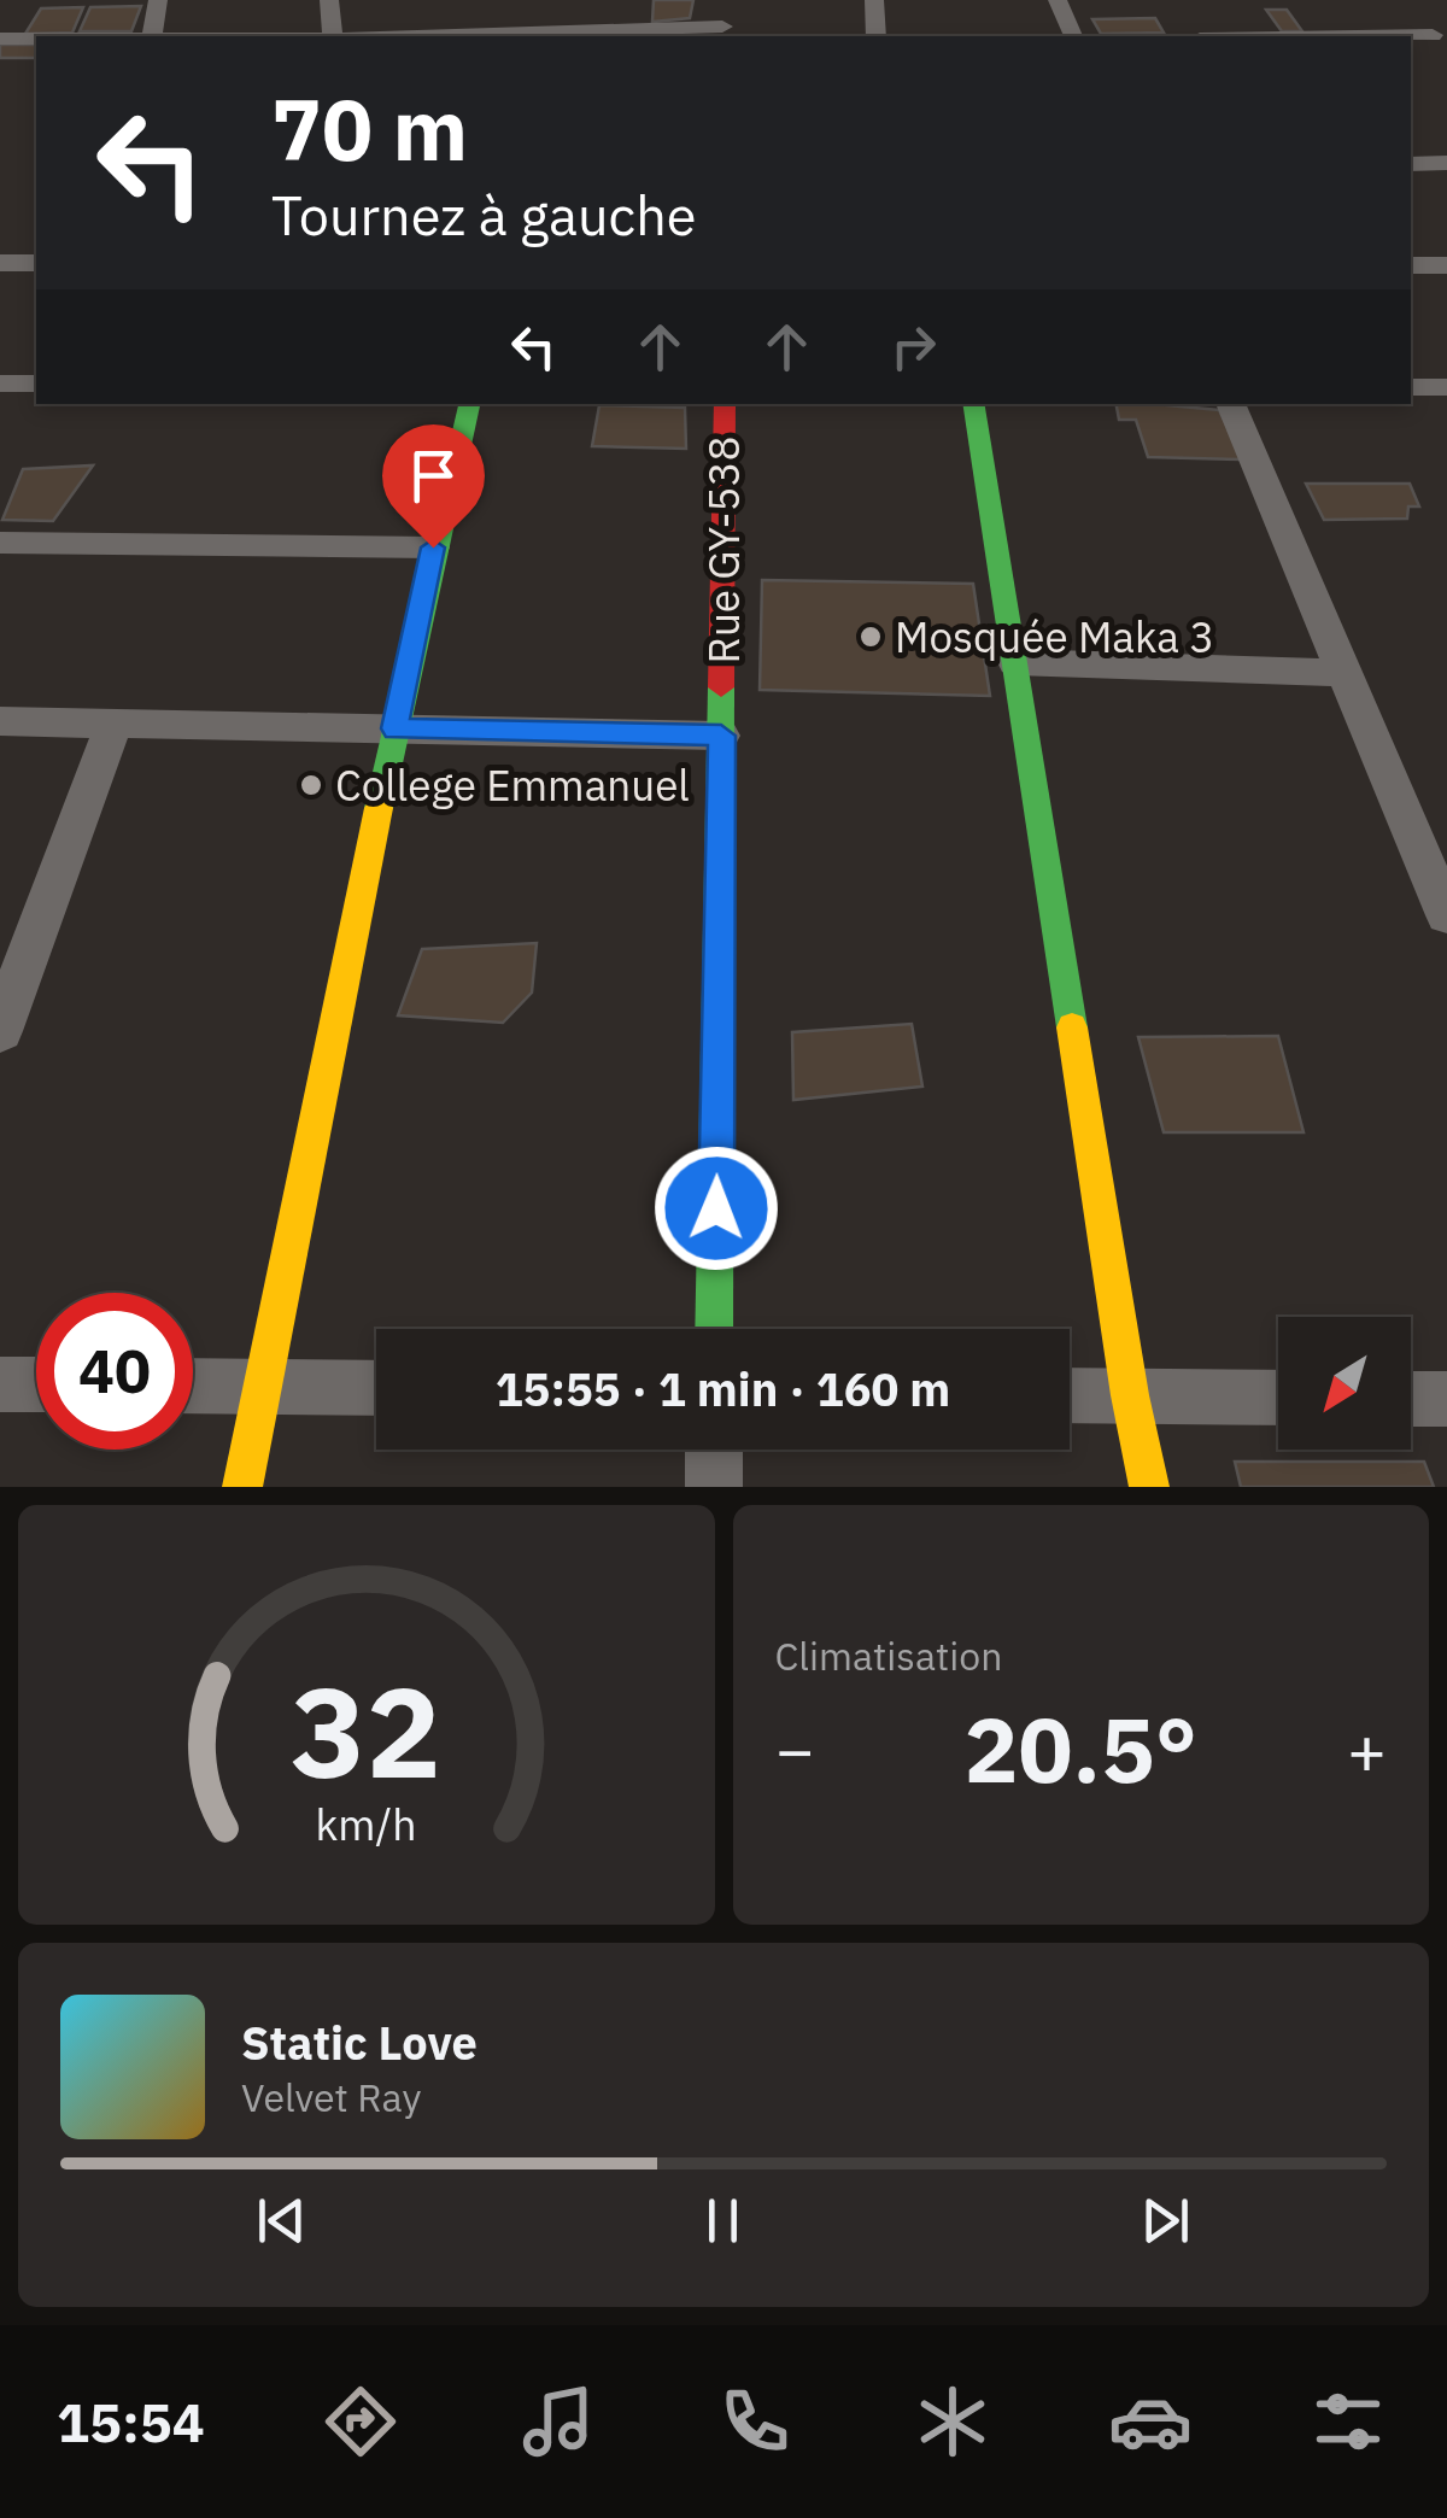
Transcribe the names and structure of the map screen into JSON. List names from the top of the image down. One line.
{"streets":{"street":["Rue GY-538"]},"places":["Mosquée Maka 3","College Emmanuel"],"north":"bottom left","page":{"turn":["70 m","Tournez à gauche"],"limit":"40","trip":"15:55 · 1 min · 160 m","tile":"Climatisation","heat":["−","20.5°","+"],"song":["Static Love","Velvet Ray"],"tabs":"15:54","gauge":["32","km/h"]}}
